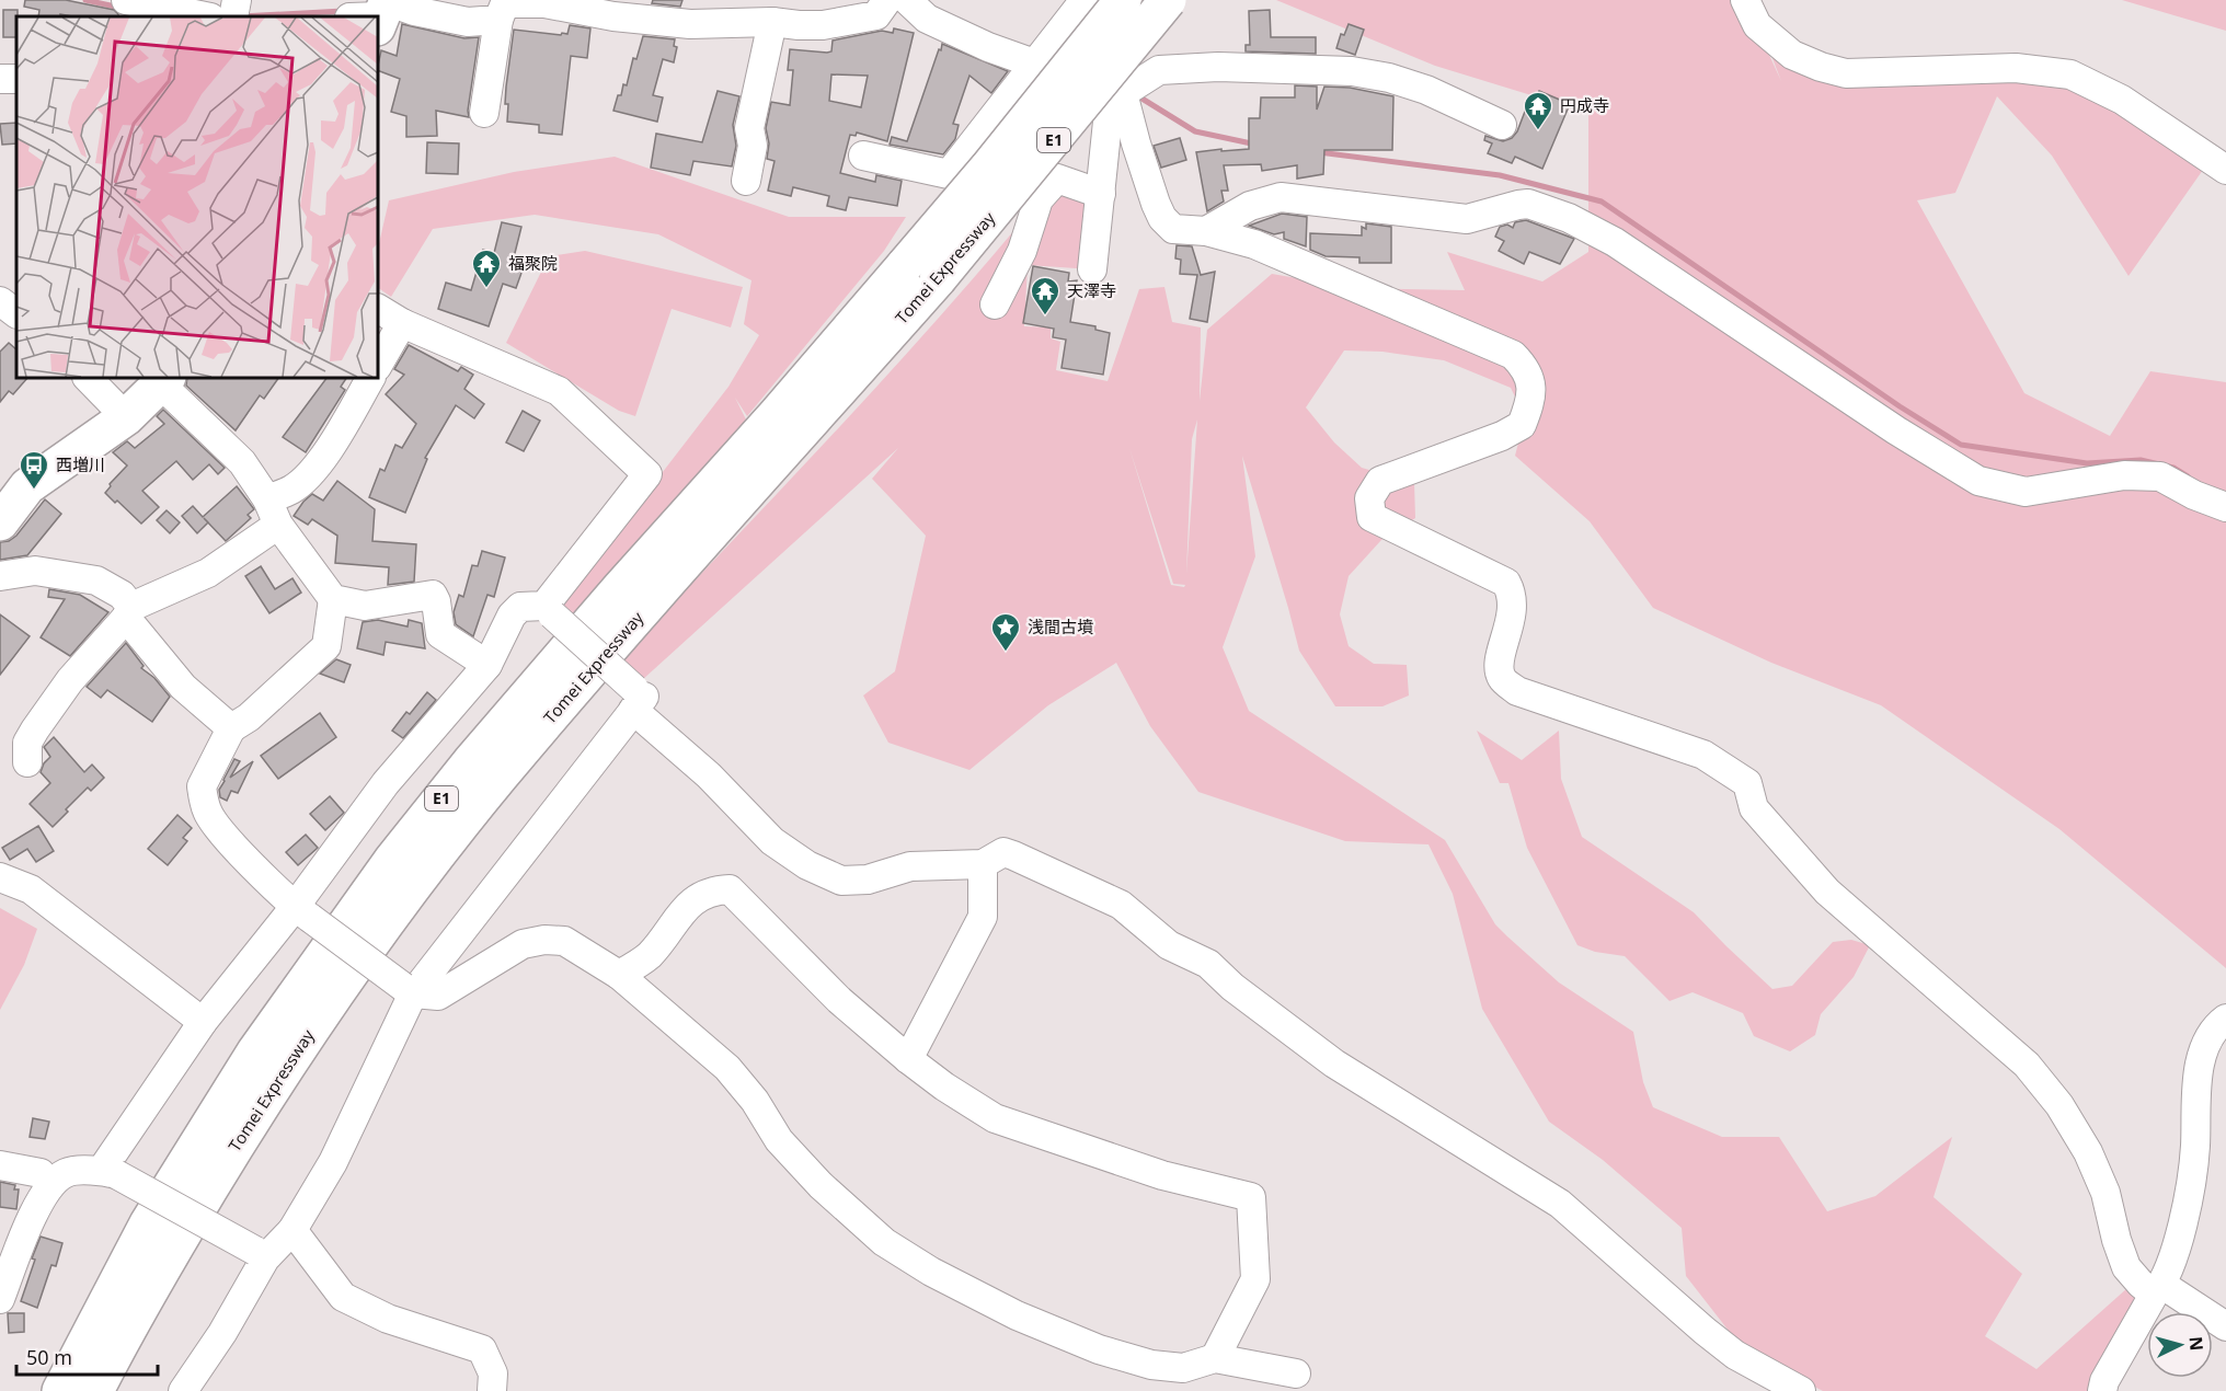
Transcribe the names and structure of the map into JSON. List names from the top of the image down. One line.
{"streets":{"main road":["E1","Tomei Expressway"]},"places":{"temple":["円成寺","福聚院","天澤寺"],"bus stop":["西増川"],"place":["浅間古墳"]},"scale_bar":"50 m","north":"right"}
